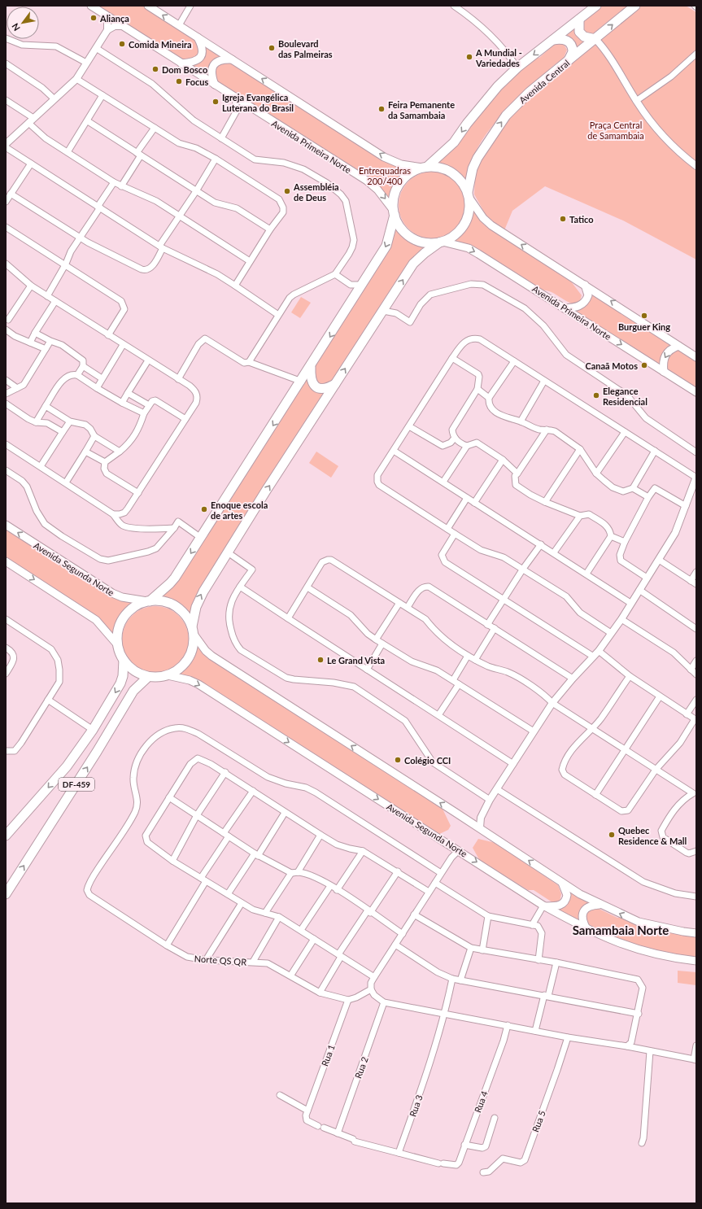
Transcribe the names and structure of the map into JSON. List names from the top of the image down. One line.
{"streets":{"main road":["Avenida Central","Avenida Primeira Norte","Avenida Segunda Norte","DF-459"],"street":["Norte QS QR","Rua 1","Rua 2","Rua 4","Rua 3","Rua 5"]},"crossings":[["Avenida Central","Avenida Primeira Norte"],["Avenida Segunda Norte","DF-459"],["Norte QS QR","Rua 1"],["Rua 4","Rua 3"]],"districts":["Samambaia Norte"],"parks":["Praça Central de Samambaia","Entrequadras 200/400"],"places":["Aliança","Comida Mineira","Boulevard das Palmeiras","A Mundial - Variedades","Dom Bosco","Focus","Igreja Evangélica Luterana do Brasil","Feira Pemanente da Samambaia","Assembléia de Deus","Tatico","Burguer King","Canaã Motos","Elegance Residencial","Enoque escola de artes","Le Grand Vista","Colégio CCI","Quebec Residence & Mall"],"north":"bottom left"}
